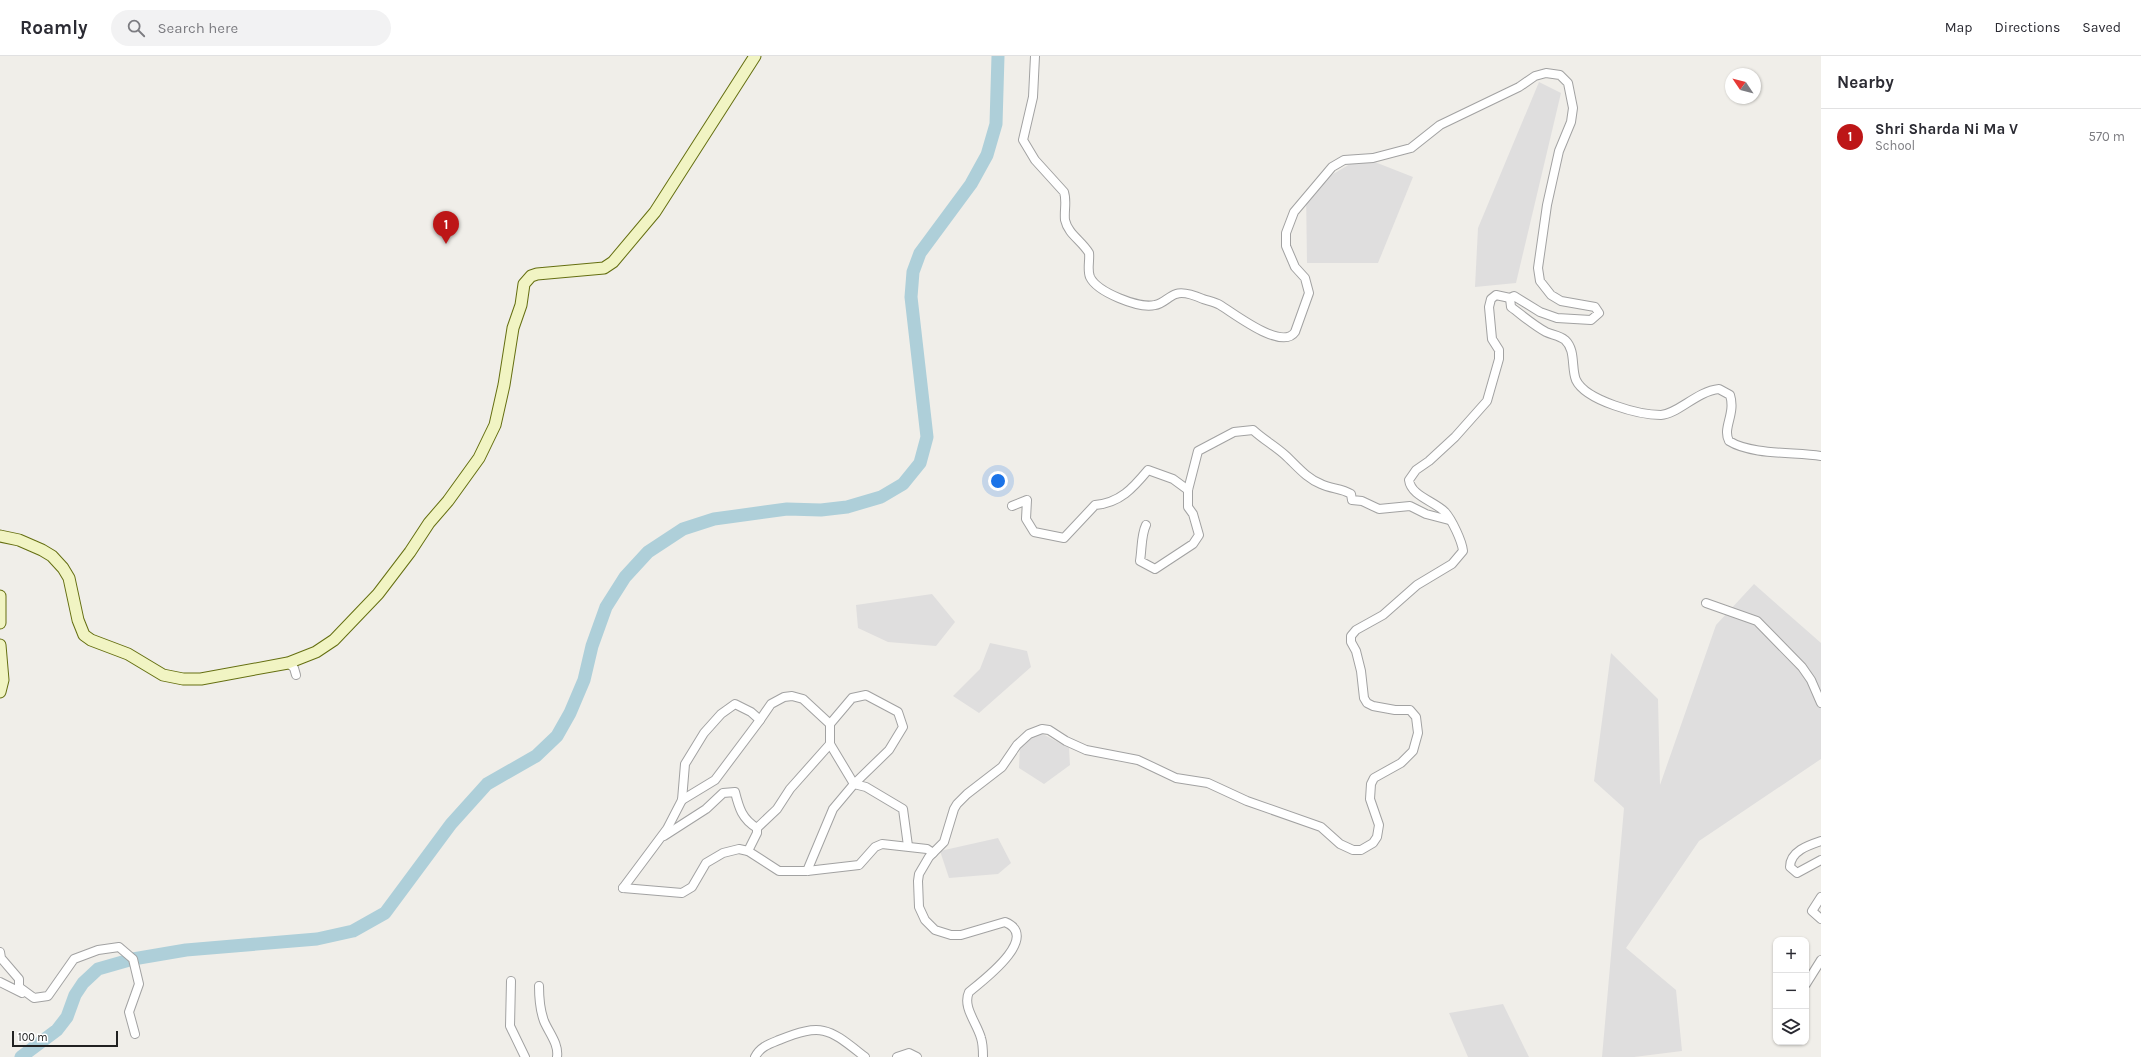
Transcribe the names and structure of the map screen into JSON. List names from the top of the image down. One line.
{"scale_bar":"100 m","north":"top left","page":{"header":"Roamly","search":"Search here","nav":["Map","Directions","Saved"],"heading":"Nearby","list":[{"mark":"1","name":"Shri Sharda Ni Ma V","note":"School","value":"570 m"}],"pins":"1","map_buttons":["+","−"],"scale":"100 m"}}
